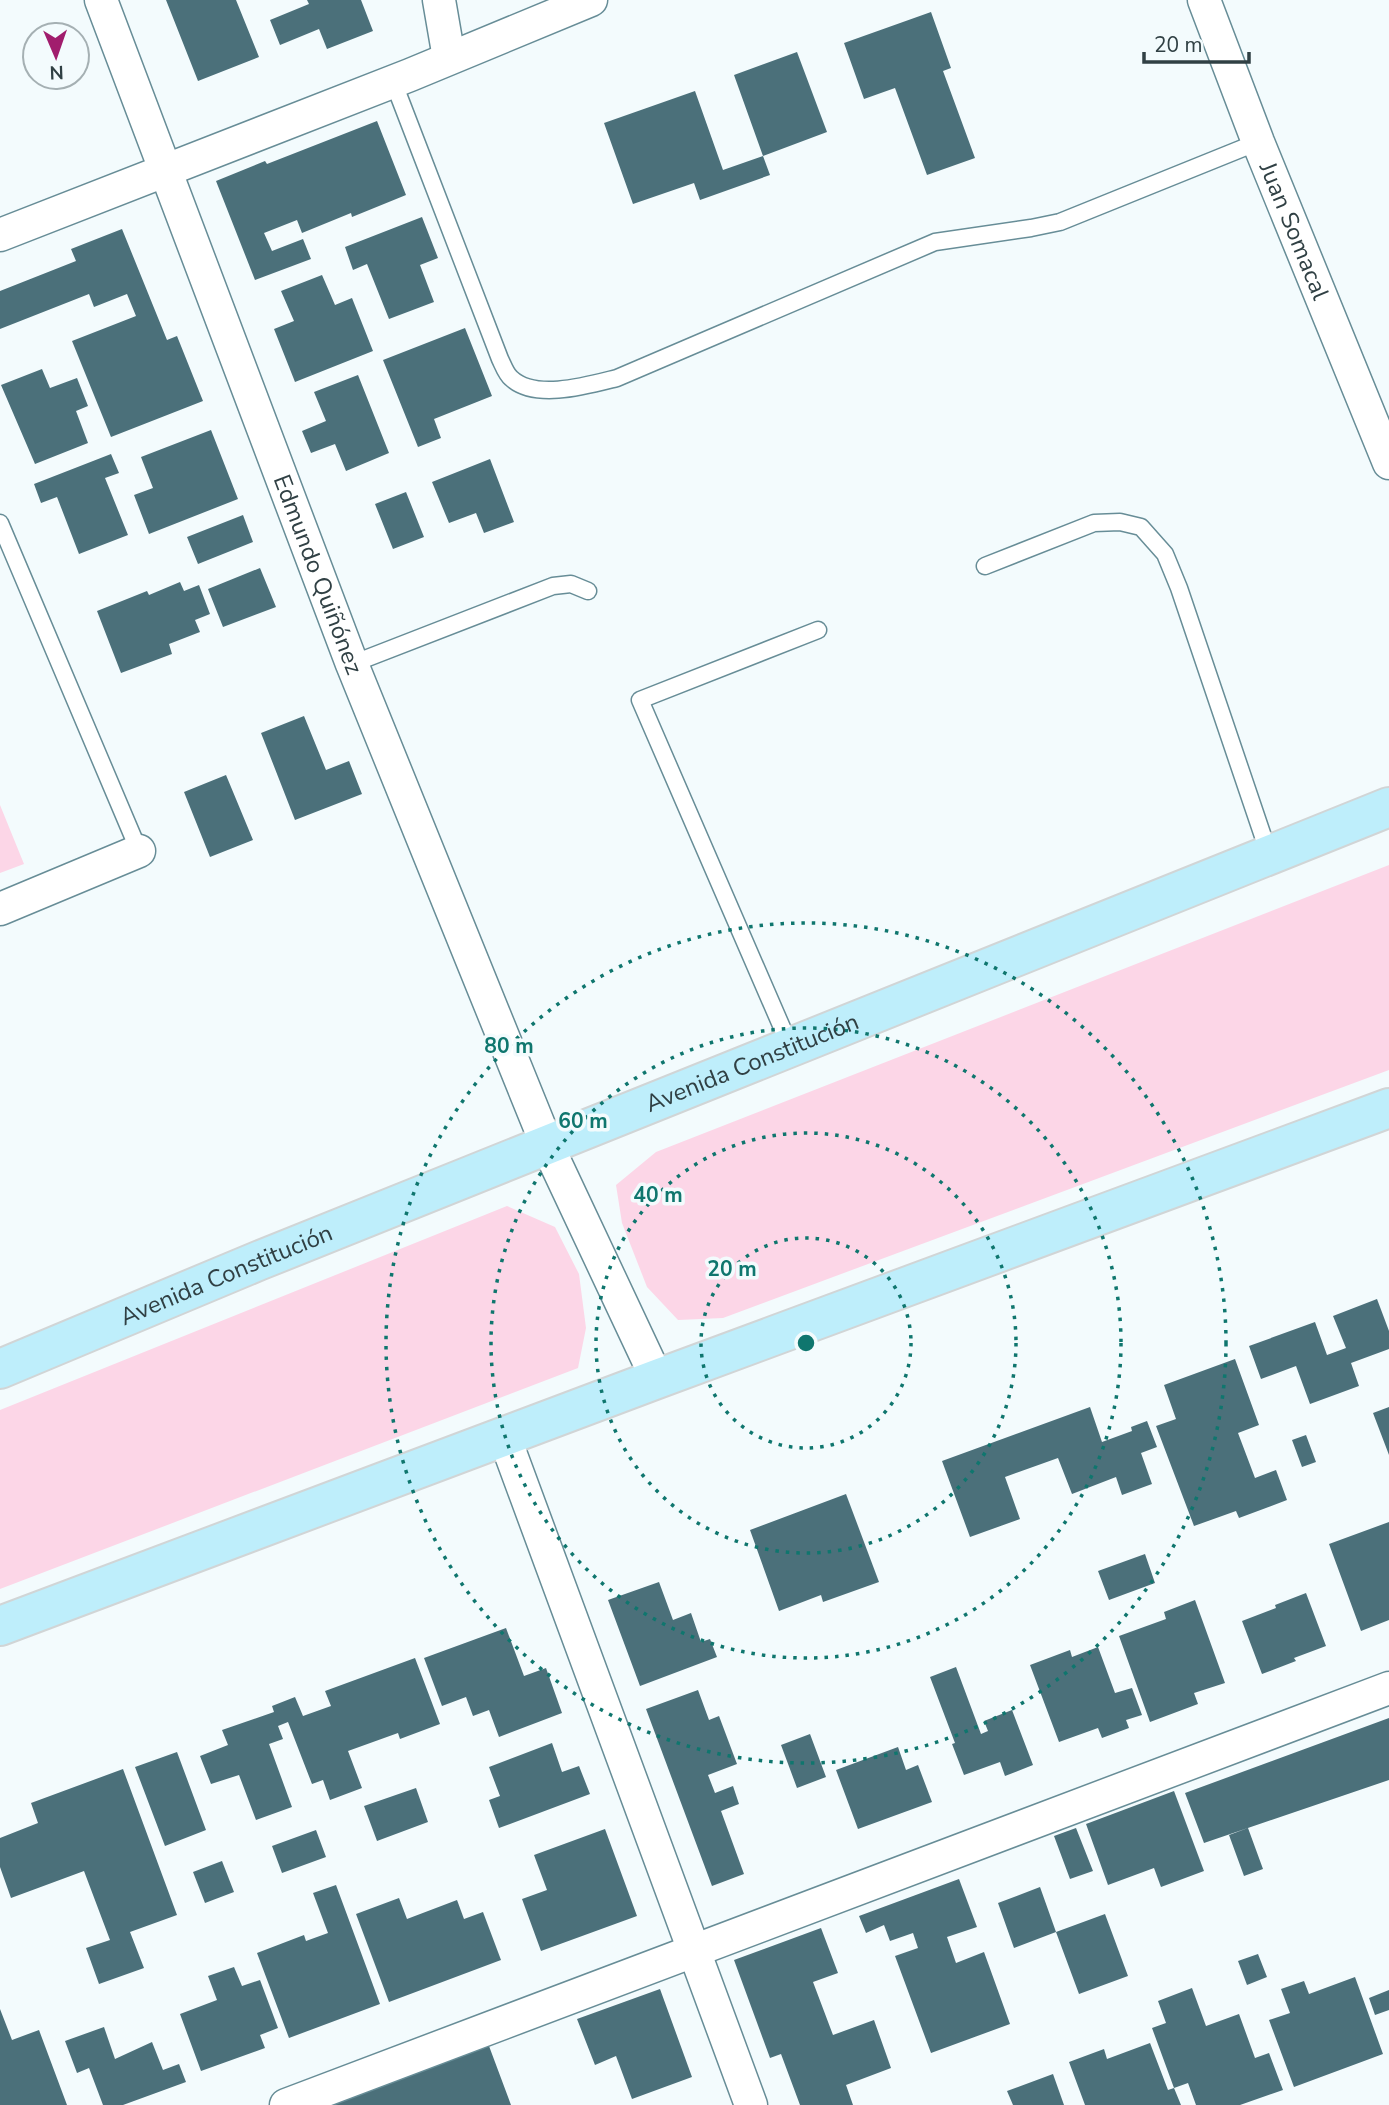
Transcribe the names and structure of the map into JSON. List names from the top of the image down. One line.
{"streets":{"main road":["Avenida Constitución"],"street":["Juan Somacal","Edmundo Quiñónez"]},"crossings":[["Edmundo Quiñónez","Avenida Constitución"]],"scale_bar":"20 m","north":"bottom","rings":["80 m","60 m","40 m","20 m"]}
